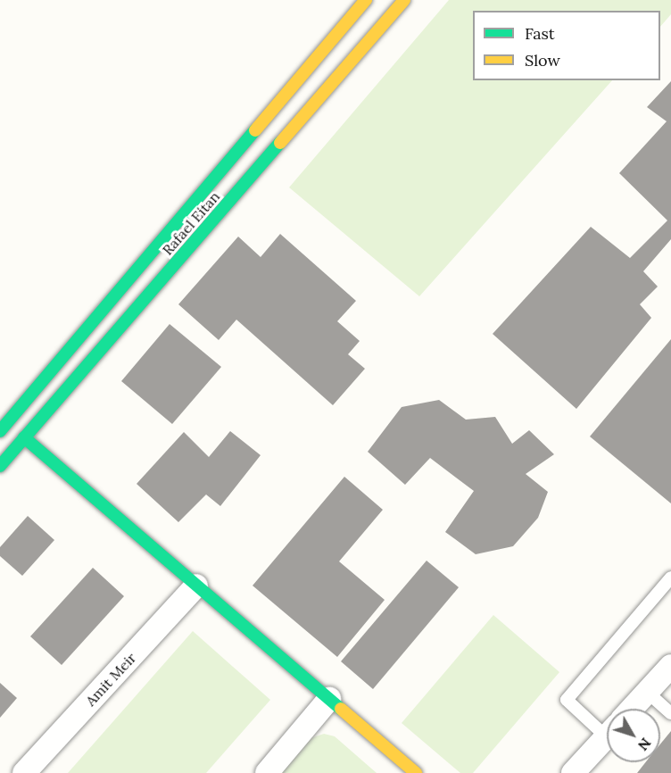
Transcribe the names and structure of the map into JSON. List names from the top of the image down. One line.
{"streets":{"main road":["Rafael Eitan"],"street":["Amit Meir"]},"legend":["Fast","Slow"],"north":"bottom right"}
